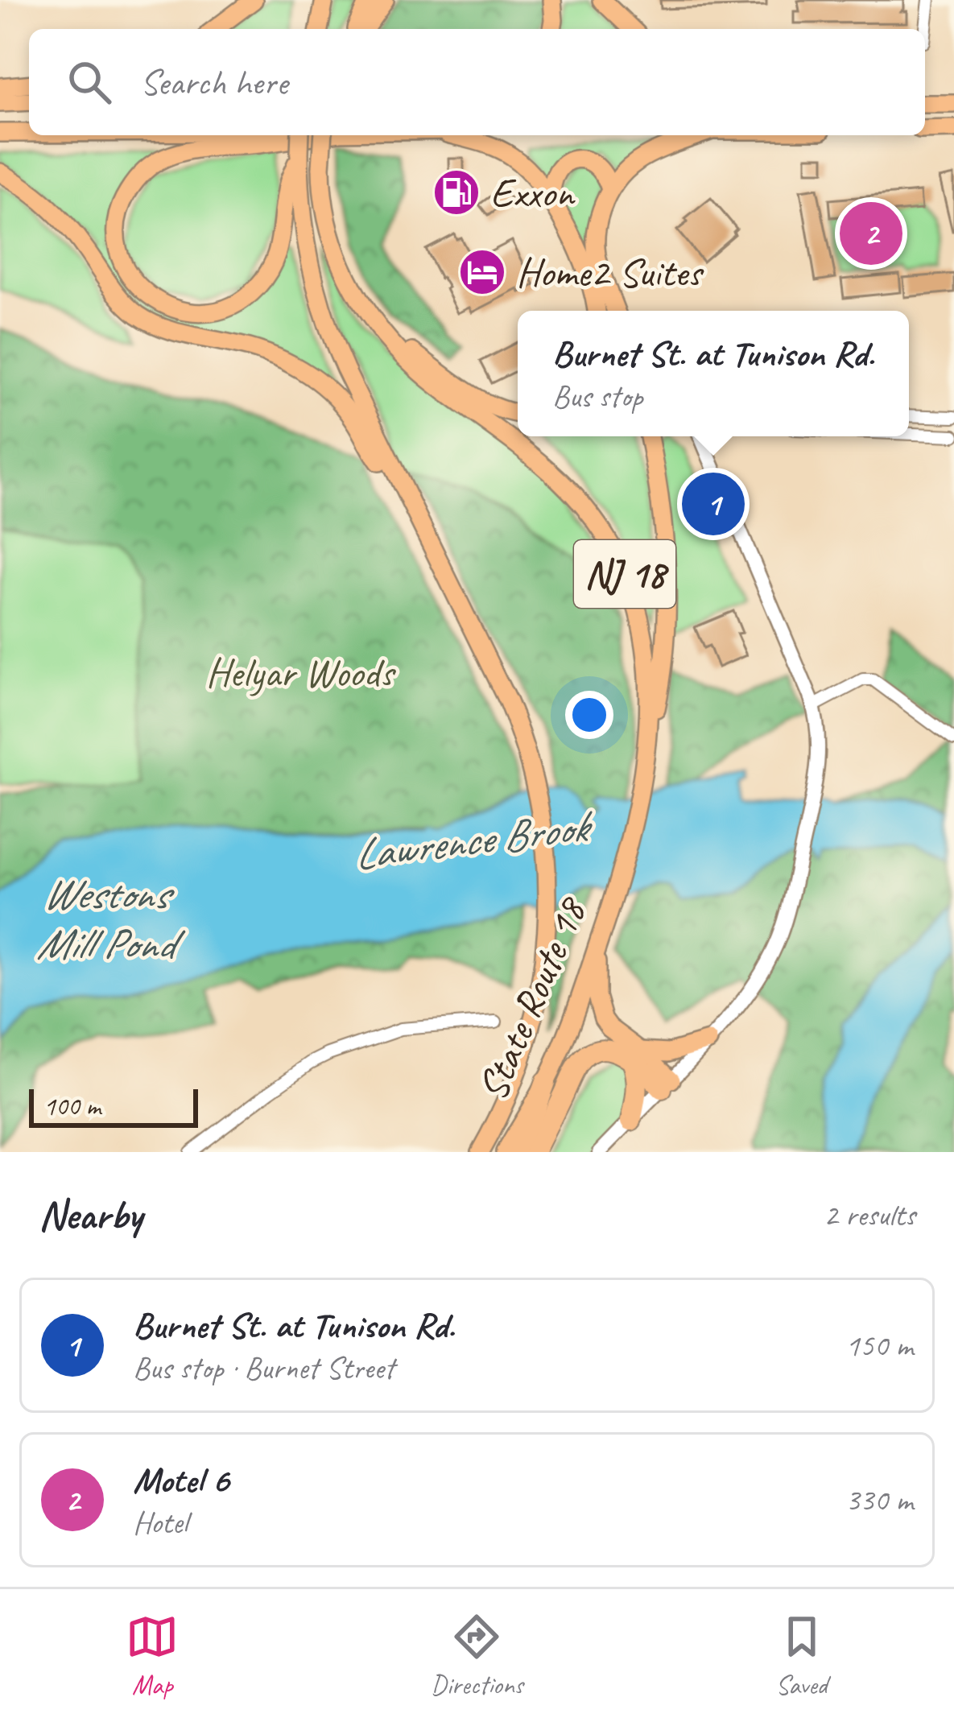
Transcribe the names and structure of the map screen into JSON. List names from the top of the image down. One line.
{"streets":{"highway":["NJ 18","State Route 18"]},"water":["Lawrence Brook","Westons Mill Pond"],"parks":["Helyar Woods"],"places":{"fuel station":["Exxon"],"hotel":["Home2 Suites"]},"scale_bar":"100 m","page":{"search":"Search here","pins":["2","1"],"popup":["Burnet St. at Tunison Rd.","Bus stop"],"scale":"100 m","heading":["Nearby","2 results"],"list":[{"mark":"1","name":"Burnet St. at Tunison Rd.","note":"Bus stop · Burnet Street","value":"150 m"},{"mark":"2","name":"Motel 6","note":"Hotel","value":"330 m"}],"nav":["Map","Directions","Saved"]}}
